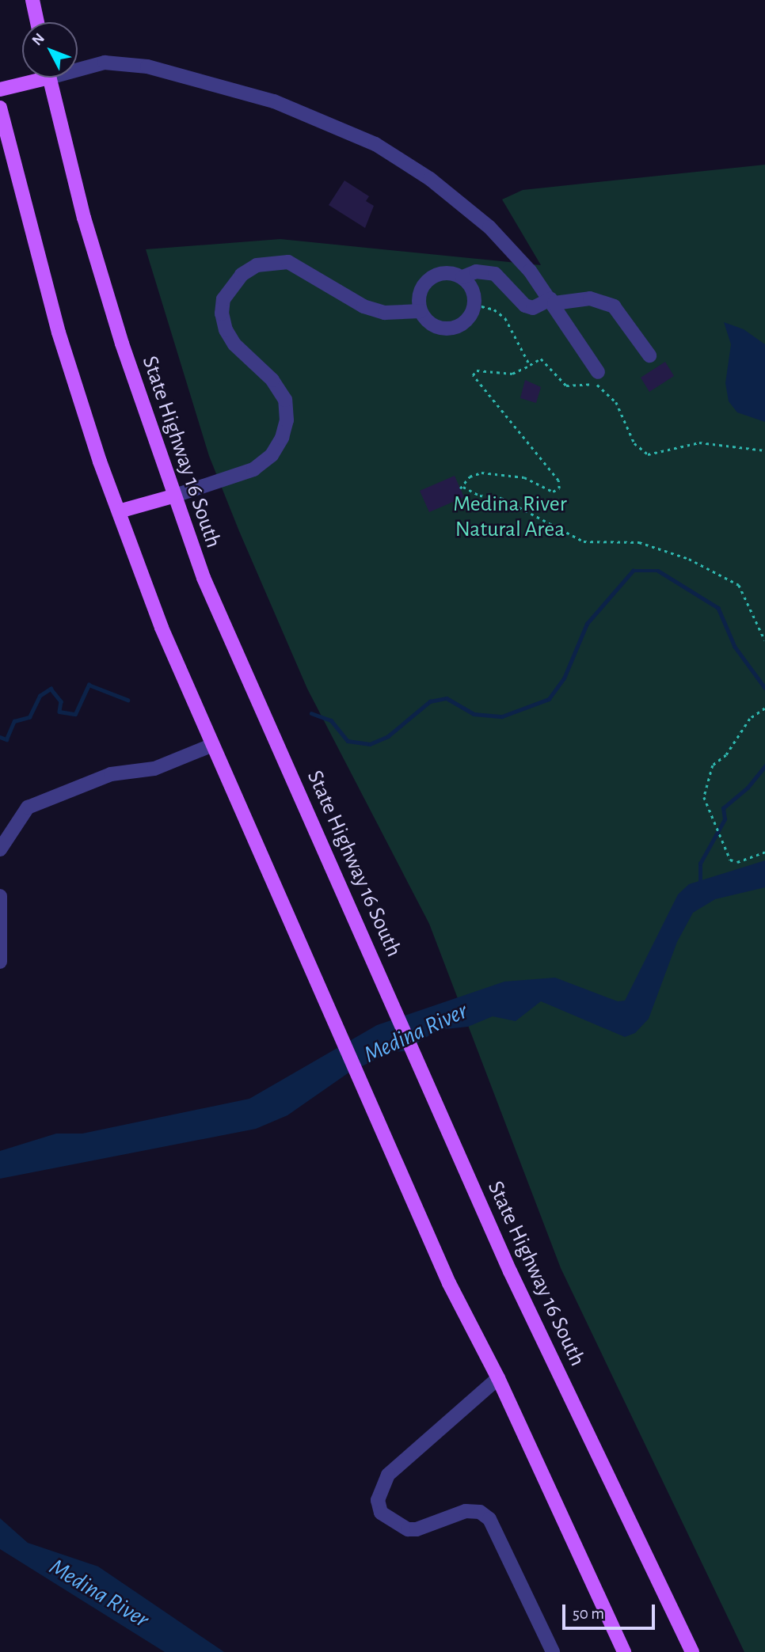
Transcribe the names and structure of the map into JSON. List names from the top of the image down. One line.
{"streets":{"main road":["State Highway 16 South"]},"water":["Medina River"],"parks":["Medina River Natural Area"],"scale_bar":"50 m","north":"top left"}
